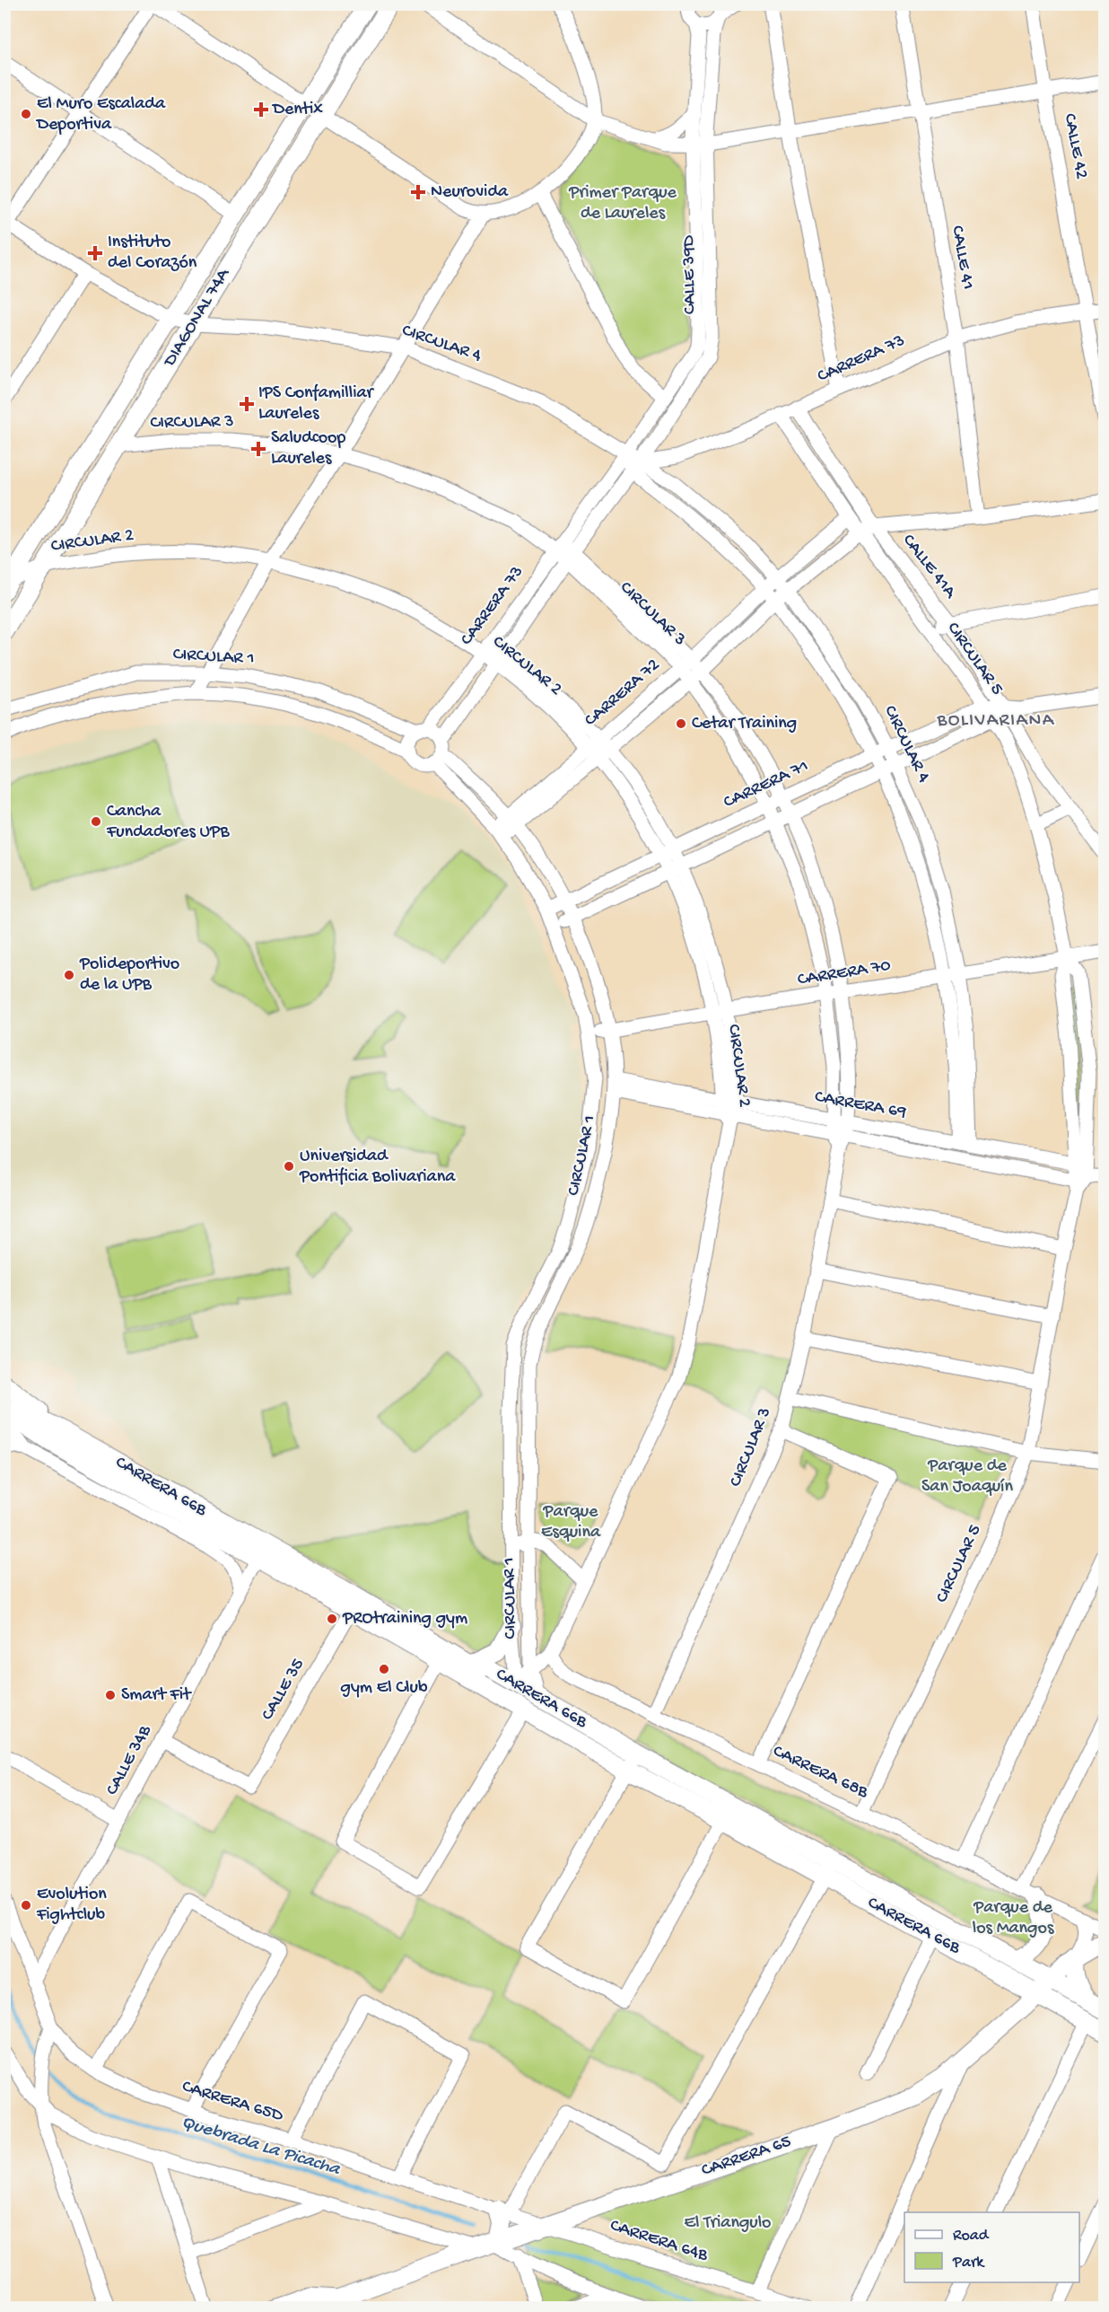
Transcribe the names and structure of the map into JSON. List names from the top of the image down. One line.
{"streets":{"main road":["DIAGONAL 74A","CARRERA 66B","CARRERA 65"],"street":["CALLE 42","CALLE 41","CALLE 39D","CIRCULAR 4","CARRERA 73","CIRCULAR 3","CIRCULAR 2","CALLE 41A","CIRCULAR 1","CIRCULAR 5","CARRERA 72","CARRERA 71","CARRERA 70","CARRERA 69","CALLE 35","CALLE 34B","CARRERA 68B","CARRERA 65D","CARRERA 64B"]},"crossings":[["CALLE 42","CARRERA 73"],["CALLE 41","CARRERA 73"],["CALLE 39D","CIRCULAR 4"],["CALLE 39D","CARRERA 73"],["DIAGONAL 74A","CIRCULAR 4"],["DIAGONAL 74A","CIRCULAR 3"],["DIAGONAL 74A","CIRCULAR 2"],["CIRCULAR 4","CARRERA 73"],["CIRCULAR 4","CARRERA 72"],["CIRCULAR 4","CARRERA 71"],["CIRCULAR 4","CARRERA 70"],["CIRCULAR 4","CARRERA 69"],["CARRERA 73","CIRCULAR 3"],["CARRERA 73","CIRCULAR 2"],["CARRERA 73","CALLE 41A"],["CARRERA 73","CIRCULAR 1"],["CARRERA 73","CIRCULAR 5"],["CIRCULAR 3","CARRERA 72"],["CIRCULAR 3","CARRERA 71"],["CIRCULAR 3","CARRERA 70"],["CIRCULAR 3","CARRERA 69"],["CIRCULAR 3","CARRERA 68B"],["CIRCULAR 2","CIRCULAR 1"],["CIRCULAR 2","CARRERA 72"],["CIRCULAR 2","CARRERA 71"],["CIRCULAR 2","CARRERA 70"],["CIRCULAR 2","CARRERA 69"],["CIRCULAR 2","CARRERA 66B"],["CIRCULAR 2","CARRERA 68B"],["CALLE 41A","CIRCULAR 5"],["CALLE 41A","CARRERA 72"],["CALLE 41A","CARRERA 71"],["CIRCULAR 1","CARRERA 72"],["CIRCULAR 1","CARRERA 71"],["CIRCULAR 1","CARRERA 70"],["CIRCULAR 1","CARRERA 69"],["CIRCULAR 1","CARRERA 66B"],["CIRCULAR 5","CARRERA 72"],["CIRCULAR 5","CARRERA 71"],["CIRCULAR 5","CARRERA 70"],["CIRCULAR 5","CARRERA 69"],["CIRCULAR 5","CARRERA 68B"],["CARRERA 66B","CALLE 35"],["CARRERA 66B","CALLE 34B"],["CARRERA 66B","CARRERA 65"],["CALLE 35","CALLE 34B"],["CALLE 34B","CARRERA 65D"],["CARRERA 65D","CARRERA 65"],["CARRERA 65D","CARRERA 64B"],["CARRERA 65","CARRERA 64B"]],"districts":["BOLIVARIANA"],"water":["Quebrada La Picacha"],"parks":["Primer Parque de Laureles","Parque de San Joaquín","Parque Esquina","Parque de los Mangos","El Triangulo"],"places":{"health":["Dentix","Neurovida","Instituto del Corazón","IPS Confamilliar Laureles","Saludcoop Laureles"],"other":["El Muro Escalada Deportiva","Cetar Training","Cancha Fundadores UPB","Polideportivo de la UPB","Universidad Pontificia Bolivariana","PROtraining gym","gym El Club","Smart Fit","Evolution Fightclub"]},"legend":["Road","Park"]}
